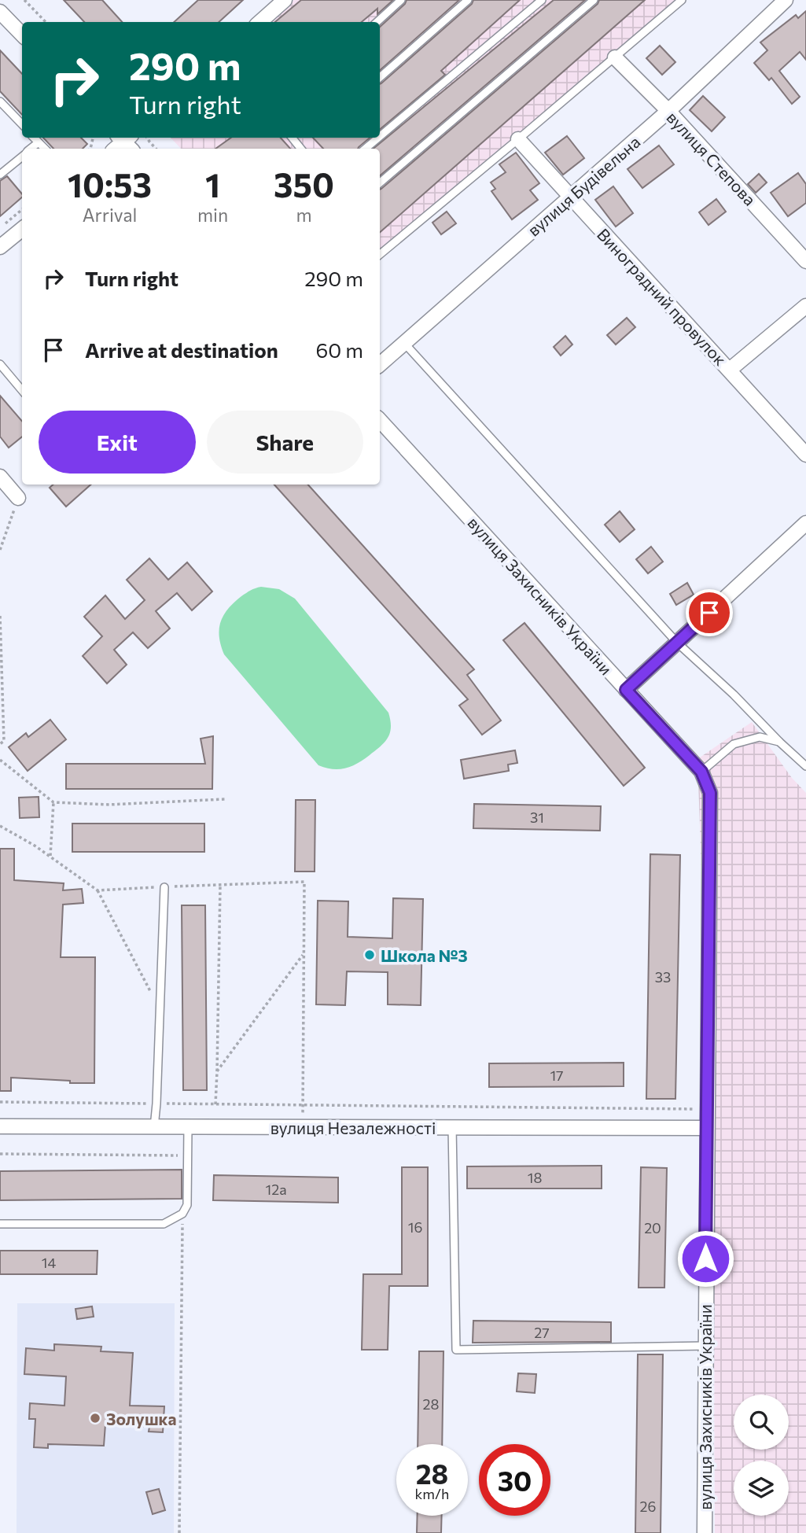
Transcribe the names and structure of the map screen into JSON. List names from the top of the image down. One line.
{"streets":{"street":["вулиця Степова","вулиця Будівельна","Виноградний провулок","вулиця Захисників України","вулиця Незалежності"]},"crossings":[["вулиця Степова","вулиця Будівельна"],["вулиця Будівельна","Виноградний провулок"],["вулиця Захисників України","вулиця Незалежності"]],"places":["Школа №3","Золушка"],"house_numbers":["31","33","17","18","12а","16","20","14","27","28","26"],"page":{"turn":["290 m","Turn right"],"eta":["10:53","Arrival","1","min","350","m"],"list":[{"name":"Turn right","value":"290 m"},{"name":"Arrive at destination","value":"60 m"}],"buttons":["Exit","Share"],"speed":"28 km/h","limit":"30"}}
